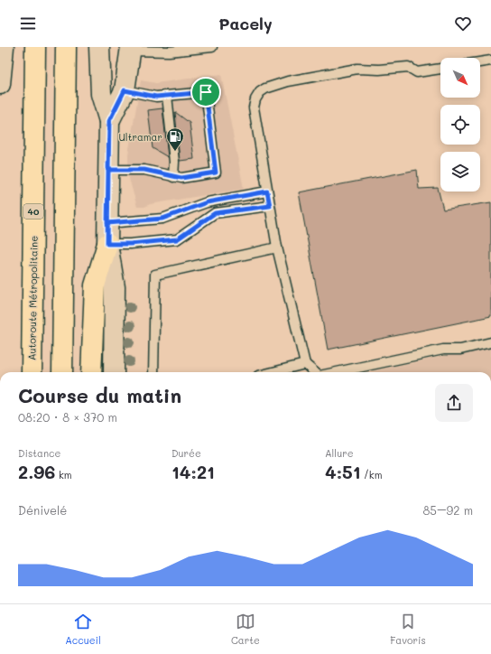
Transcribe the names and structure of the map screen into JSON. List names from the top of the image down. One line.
{"streets":{"highway":["40","Autoroute Métropolitaine"]},"places":{"fuel station":["Ultramar"]},"north":"bottom right","page":{"header":"Pacely","heading":["Course du matin","08:20 · 8 × 370 m"],"stats":[["Distance","2.96 km"],["Durée","14:21"],["Allure","4:51 /km"]],"chart":["Dénivelé","85–92 m"],"tabs":["Accueil","Carte","Favoris"]}}
